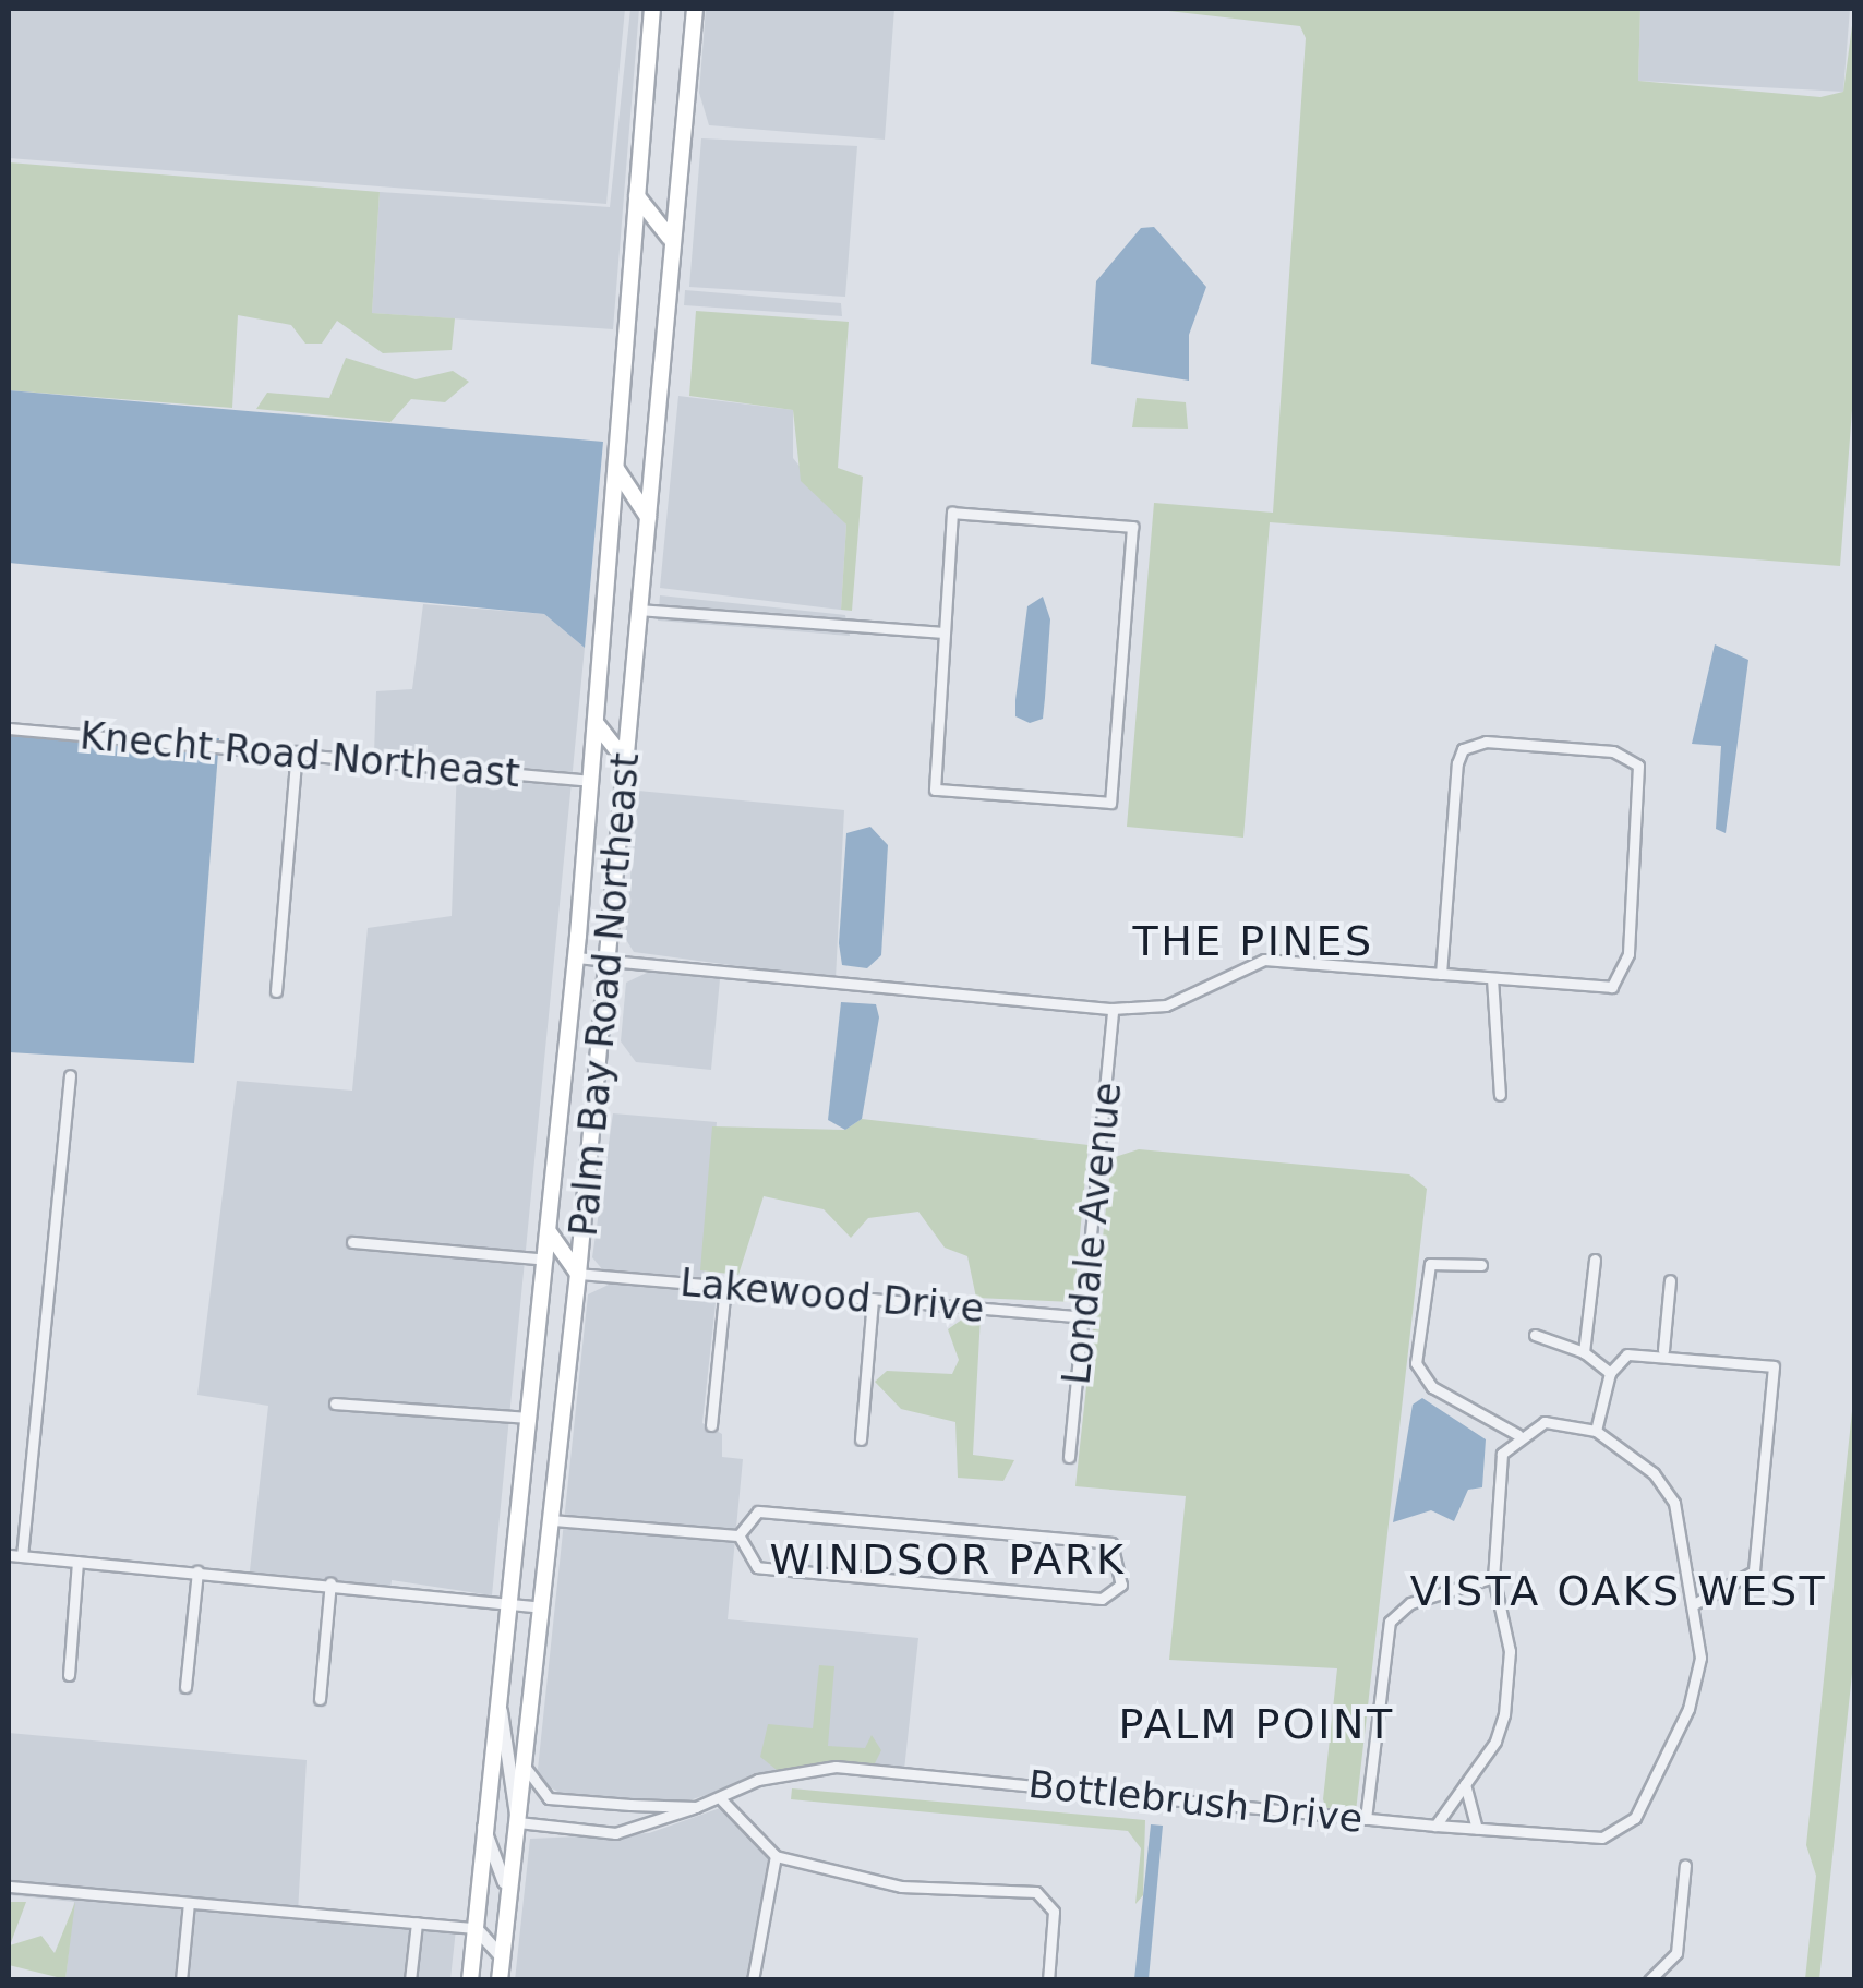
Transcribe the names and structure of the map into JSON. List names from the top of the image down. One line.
{"streets":{"main road":["Palm Bay Road Northeast"],"street":["Knecht Road Northeast","Londale Avenue","Lakewood Drive","Bottlebrush Drive"]},"crossings":[["Knecht Road Northeast","Palm Bay Road Northeast"],["Palm Bay Road Northeast","Lakewood Drive"],["Palm Bay Road Northeast","Bottlebrush Drive"],["Londale Avenue","Lakewood Drive"]],"districts":["THE PINES","WINDSOR PARK","VISTA OAKS WEST","PALM POINT"]}
